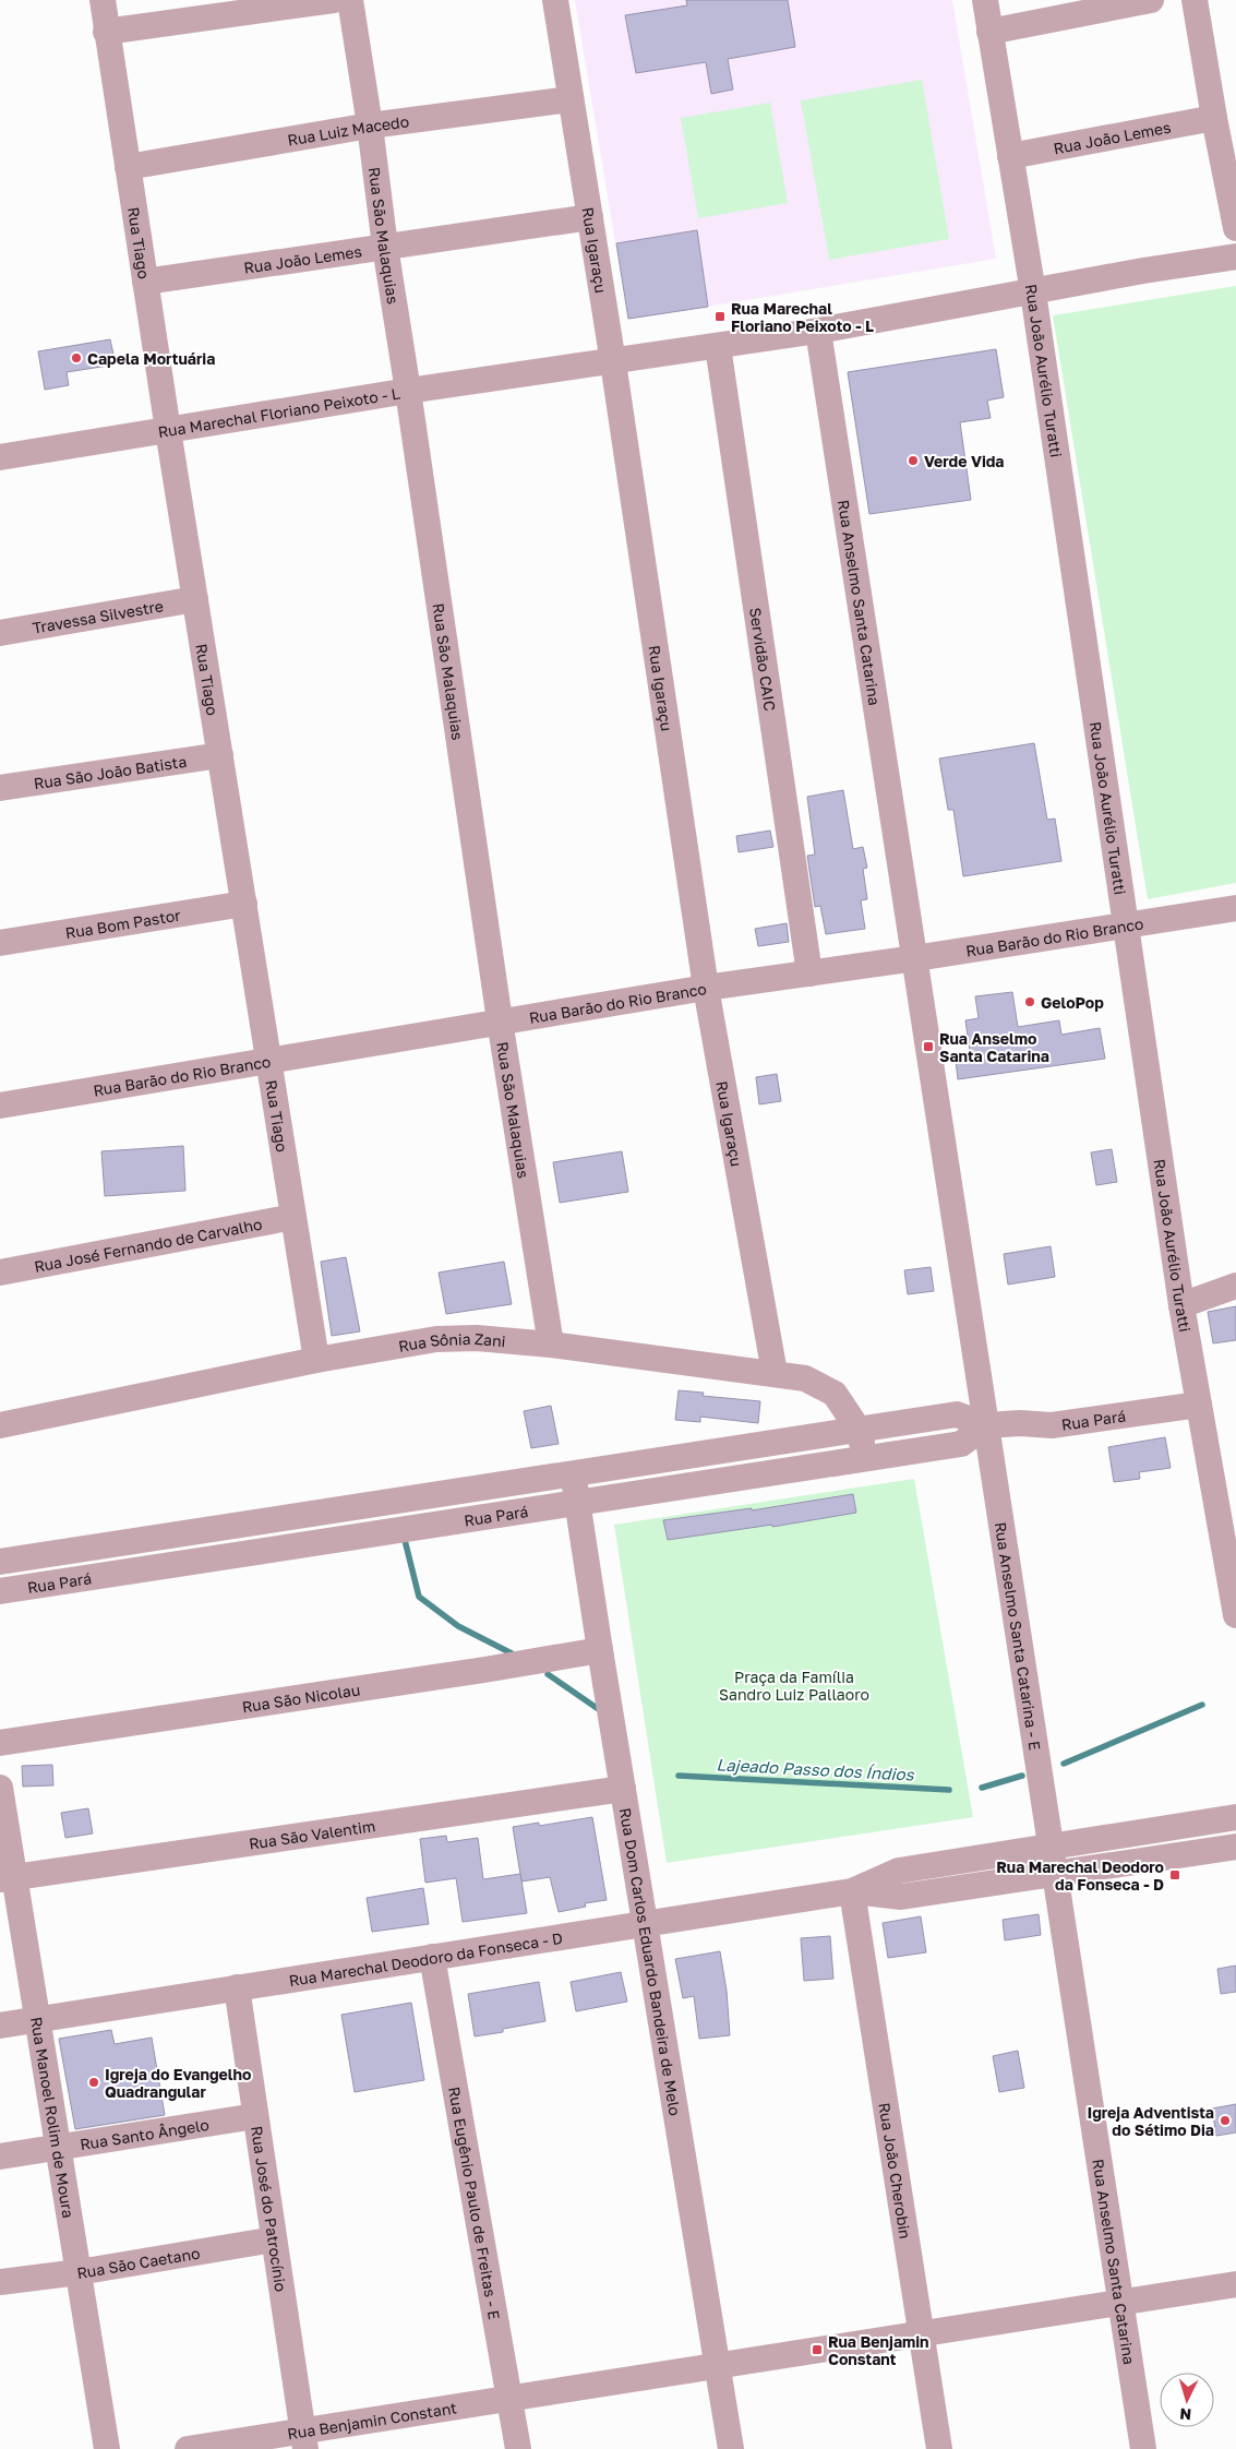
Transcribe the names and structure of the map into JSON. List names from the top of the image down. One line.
{"streets":{"street":["Rua Luiz Macedo","Rua João Lemes","Rua São Malaquias","Rua Tiago","Rua Igaraçu","Rua João Aurélio Turatti","Rua Marechal Floriano Peixoto - L","Rua Anselmo Santa Catarina","Travessa Silvestre","Servidão CAIC","Rua São João Batista","Rua Bom Pastor","Rua Barão do Rio Branco","Rua José Fernando de Carvalho","Rua Sônia Zani","Rua Pará","Rua Anselmo Santa Catarina - E","Rua São Nicolau","Rua São Valentim","Rua Marechal Deodoro da Fonseca - D","Rua Dom Carlos Eduardo Bandeira de Melo","Rua Manoel Rolim de Moura","Rua Santo Ângelo","Rua João Cherobin","Rua Eugênio Paulo de Freitas - E","Rua José do Patrocínio","Rua São Caetano","Rua Benjamin Constant"]},"crossings":[["Rua Luiz Macedo","Rua São Malaquias"],["Rua Luiz Macedo","Rua Tiago"],["Rua Luiz Macedo","Rua Igaraçu"],["Rua João Lemes","Rua São Malaquias"],["Rua João Lemes","Rua Tiago"],["Rua João Lemes","Rua Igaraçu"],["Rua João Lemes","Rua João Aurélio Turatti"],["Rua São Malaquias","Rua Marechal Floriano Peixoto - L"],["Rua São Malaquias","Rua Barão do Rio Branco"],["Rua São Malaquias","Rua Sônia Zani"],["Rua Tiago","Rua Marechal Floriano Peixoto - L"],["Rua Tiago","Travessa Silvestre"],["Rua Tiago","Rua São João Batista"],["Rua Tiago","Rua Bom Pastor"],["Rua Tiago","Rua Barão do Rio Branco"],["Rua Tiago","Rua José Fernando de Carvalho"],["Rua Tiago","Rua Sônia Zani"],["Rua Igaraçu","Rua Marechal Floriano Peixoto - L"],["Rua Igaraçu","Rua Barão do Rio Branco"],["Rua Igaraçu","Rua Sônia Zani"],["Rua João Aurélio Turatti","Rua Marechal Floriano Peixoto - L"],["Rua João Aurélio Turatti","Rua Barão do Rio Branco"],["Rua João Aurélio Turatti","Rua Pará"],["Rua Marechal Floriano Peixoto - L","Rua Anselmo Santa Catarina"],["Rua Marechal Floriano Peixoto - L","Servidão CAIC"],["Rua Anselmo Santa Catarina","Rua Barão do Rio Branco"],["Rua Anselmo Santa Catarina","Rua Pará"],["Rua Anselmo Santa Catarina","Rua Anselmo Santa Catarina - E"],["Rua Anselmo Santa Catarina","Rua Marechal Deodoro da Fonseca - D"],["Rua Anselmo Santa Catarina","Rua Benjamin Constant"],["Servidão CAIC","Rua Barão do Rio Branco"],["Rua Sônia Zani","Rua Pará"],["Rua Pará","Rua Anselmo Santa Catarina - E"],["Rua Pará","Rua Dom Carlos Eduardo Bandeira de Melo"],["Rua Anselmo Santa Catarina - E","Rua Marechal Deodoro da Fonseca - D"],["Rua São Nicolau","Rua Dom Carlos Eduardo Bandeira de Melo"],["Rua São Valentim","Rua Dom Carlos Eduardo Bandeira de Melo"],["Rua São Valentim","Rua Manoel Rolim de Moura"],["Rua Marechal Deodoro da Fonseca - D","Rua Dom Carlos Eduardo Bandeira de Melo"],["Rua Marechal Deodoro da Fonseca - D","Rua Manoel Rolim de Moura"],["Rua Marechal Deodoro da Fonseca - D","Rua João Cherobin"],["Rua Marechal Deodoro da Fonseca - D","Rua Eugênio Paulo de Freitas - E"],["Rua Marechal Deodoro da Fonseca - D","Rua José do Patrocínio"],["Rua Dom Carlos Eduardo Bandeira de Melo","Rua Benjamin Constant"],["Rua Manoel Rolim de Moura","Rua Santo Ângelo"],["Rua Manoel Rolim de Moura","Rua São Caetano"],["Rua Santo Ângelo","Rua José do Patrocínio"],["Rua João Cherobin","Rua Benjamin Constant"],["Rua Eugênio Paulo de Freitas - E","Rua Benjamin Constant"],["Rua José do Patrocínio","Rua São Caetano"],["Rua José do Patrocínio","Rua Benjamin Constant"]],"water":["Lajeado Passo dos Índios"],"parks":["Praça da Família Sandro Luiz Pallaoro"],"places":{"transit":["Rua Marechal Floriano Peixoto - L","Rua Anselmo Santa Catarina","Rua Marechal Deodoro da Fonseca - D","Rua Benjamin Constant"],"other":["Capela Mortuária","Verde Vida","GeloPop","Igreja do Evangelho Quadrangular","Igreja Adventista do Sétimo Dia"]},"north":"bottom"}
